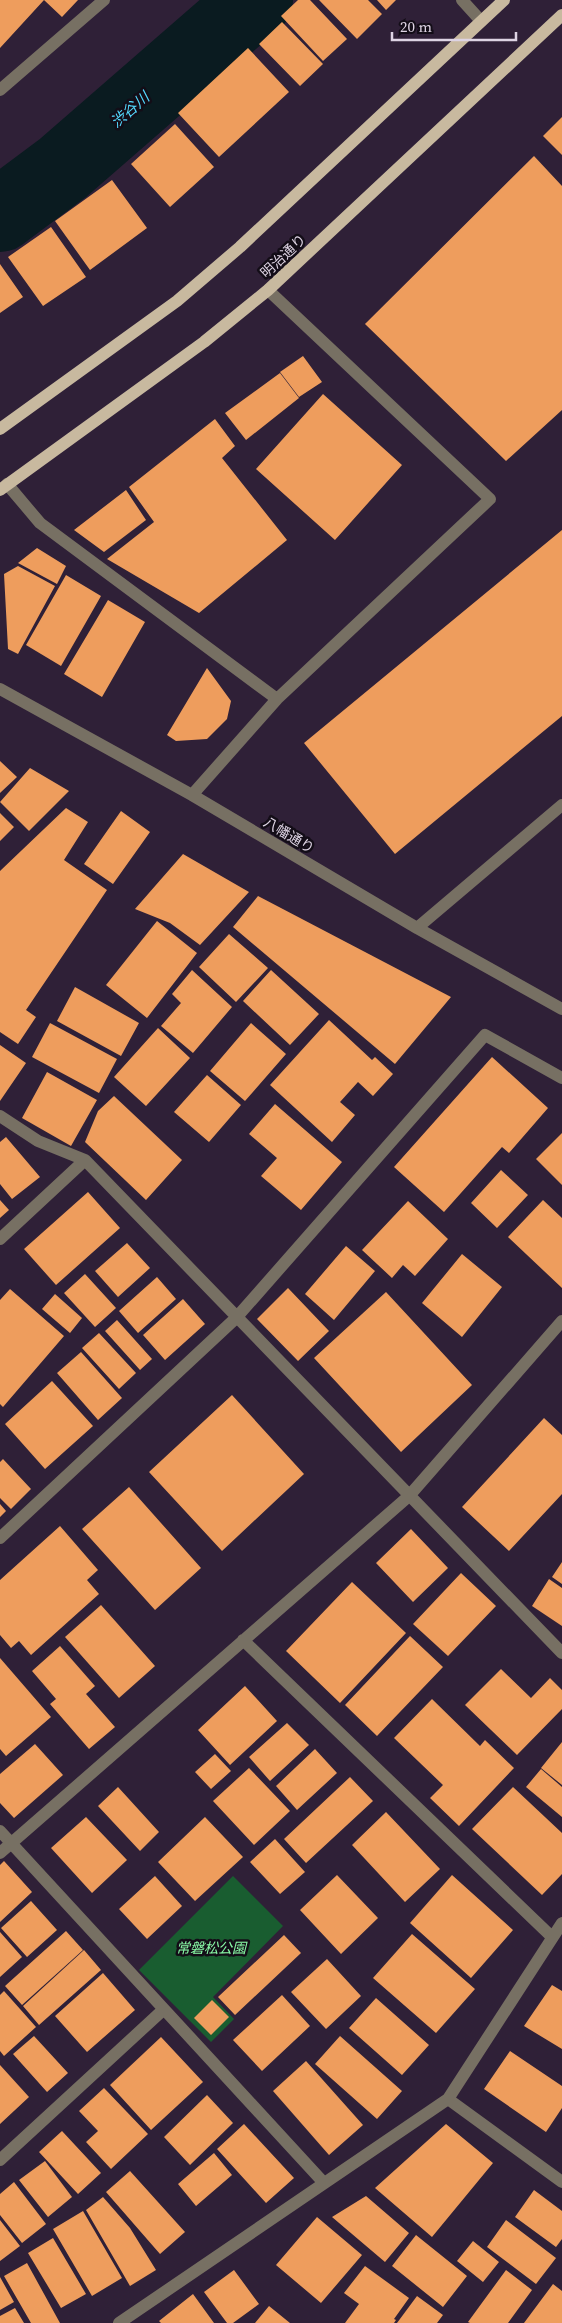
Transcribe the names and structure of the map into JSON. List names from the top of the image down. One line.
{"streets":{"main road":["明治通り"],"street":["八幡通り"]},"water":["渋谷川"],"parks":["常磐松公園"],"scale_bar":"20 m"}
